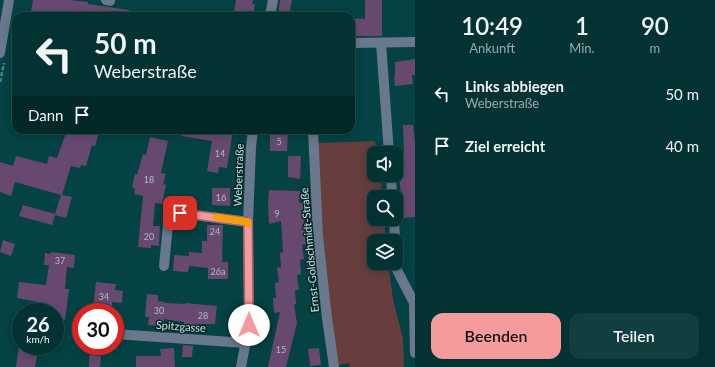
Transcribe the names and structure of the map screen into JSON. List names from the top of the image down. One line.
{"streets":{"street":["Weberstraße","Ernst-Goldschmidt-Straße","Spitzgasse"]},"crossings":[["Weberstraße","Spitzgasse"]],"house_numbers":["5","14","18","16","9","24","20","37","26a","34","30","28","15"],"page":{"eta":["10:49","Ankunft","1","Min.","90","m"],"turn":["50 m","Weberstraße"],"list":[{"name":"Links abbiegen","note":"Weberstraße","value":"50 m"},{"name":"Ziel erreicht","value":"40 m"}],"then":"Dann","speed":"26 km/h","limit":"30","buttons":["Beenden","Teilen"]}}
